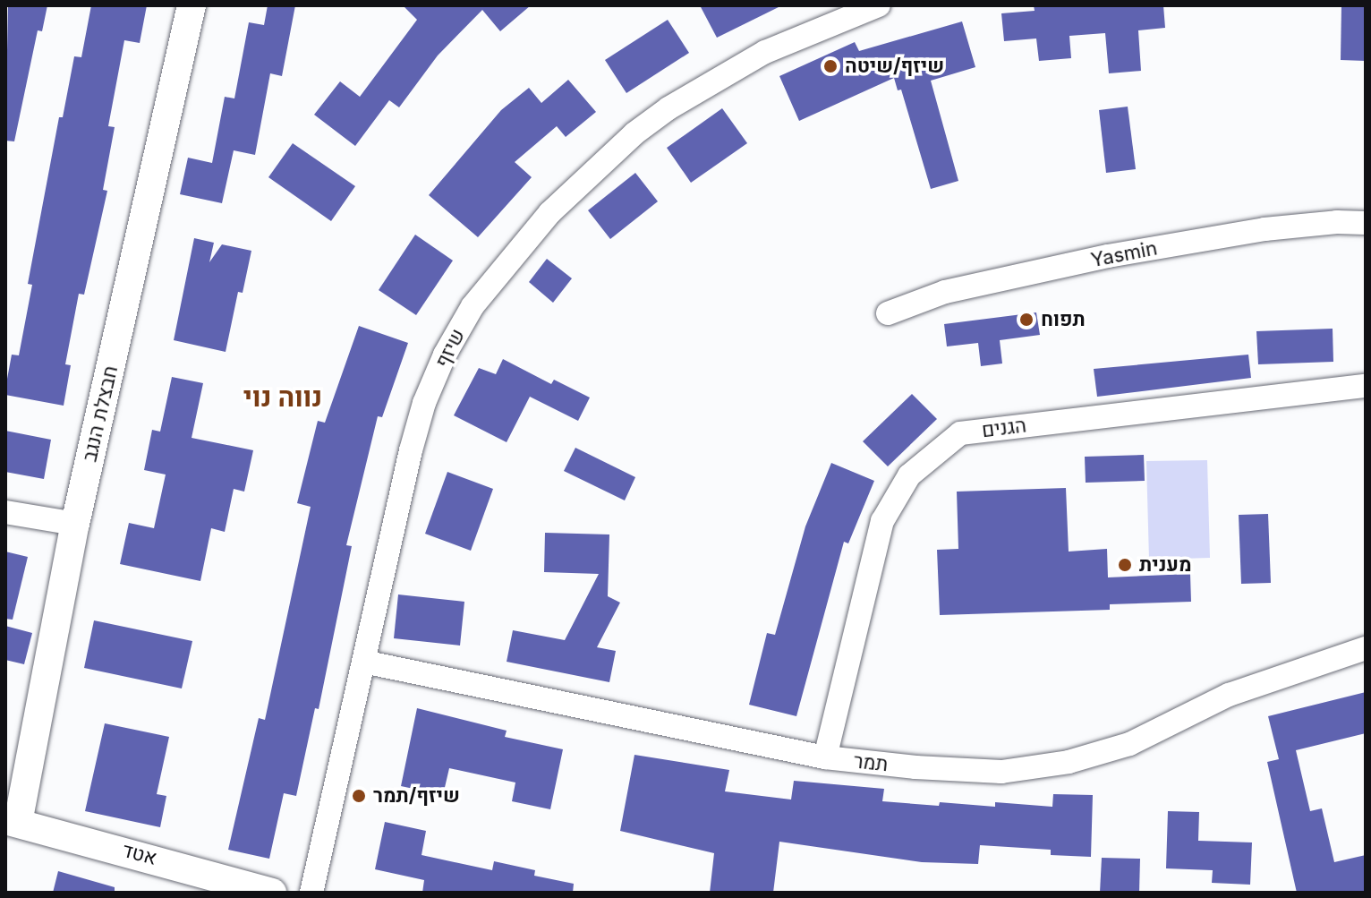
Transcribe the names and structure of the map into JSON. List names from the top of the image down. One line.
{"streets":{"street":["Yasmin","שיזף","חבצלת הנגב","הגנים","תמר","אטד"]},"crossings":[["שיזף","תמר"],["חבצלת הנגב","אטד"],["הגנים","תמר"]],"districts":["נווה נוי"],"places":["שיזף/שיטה","תפוח","מענית","שיזף/תמר"]}
